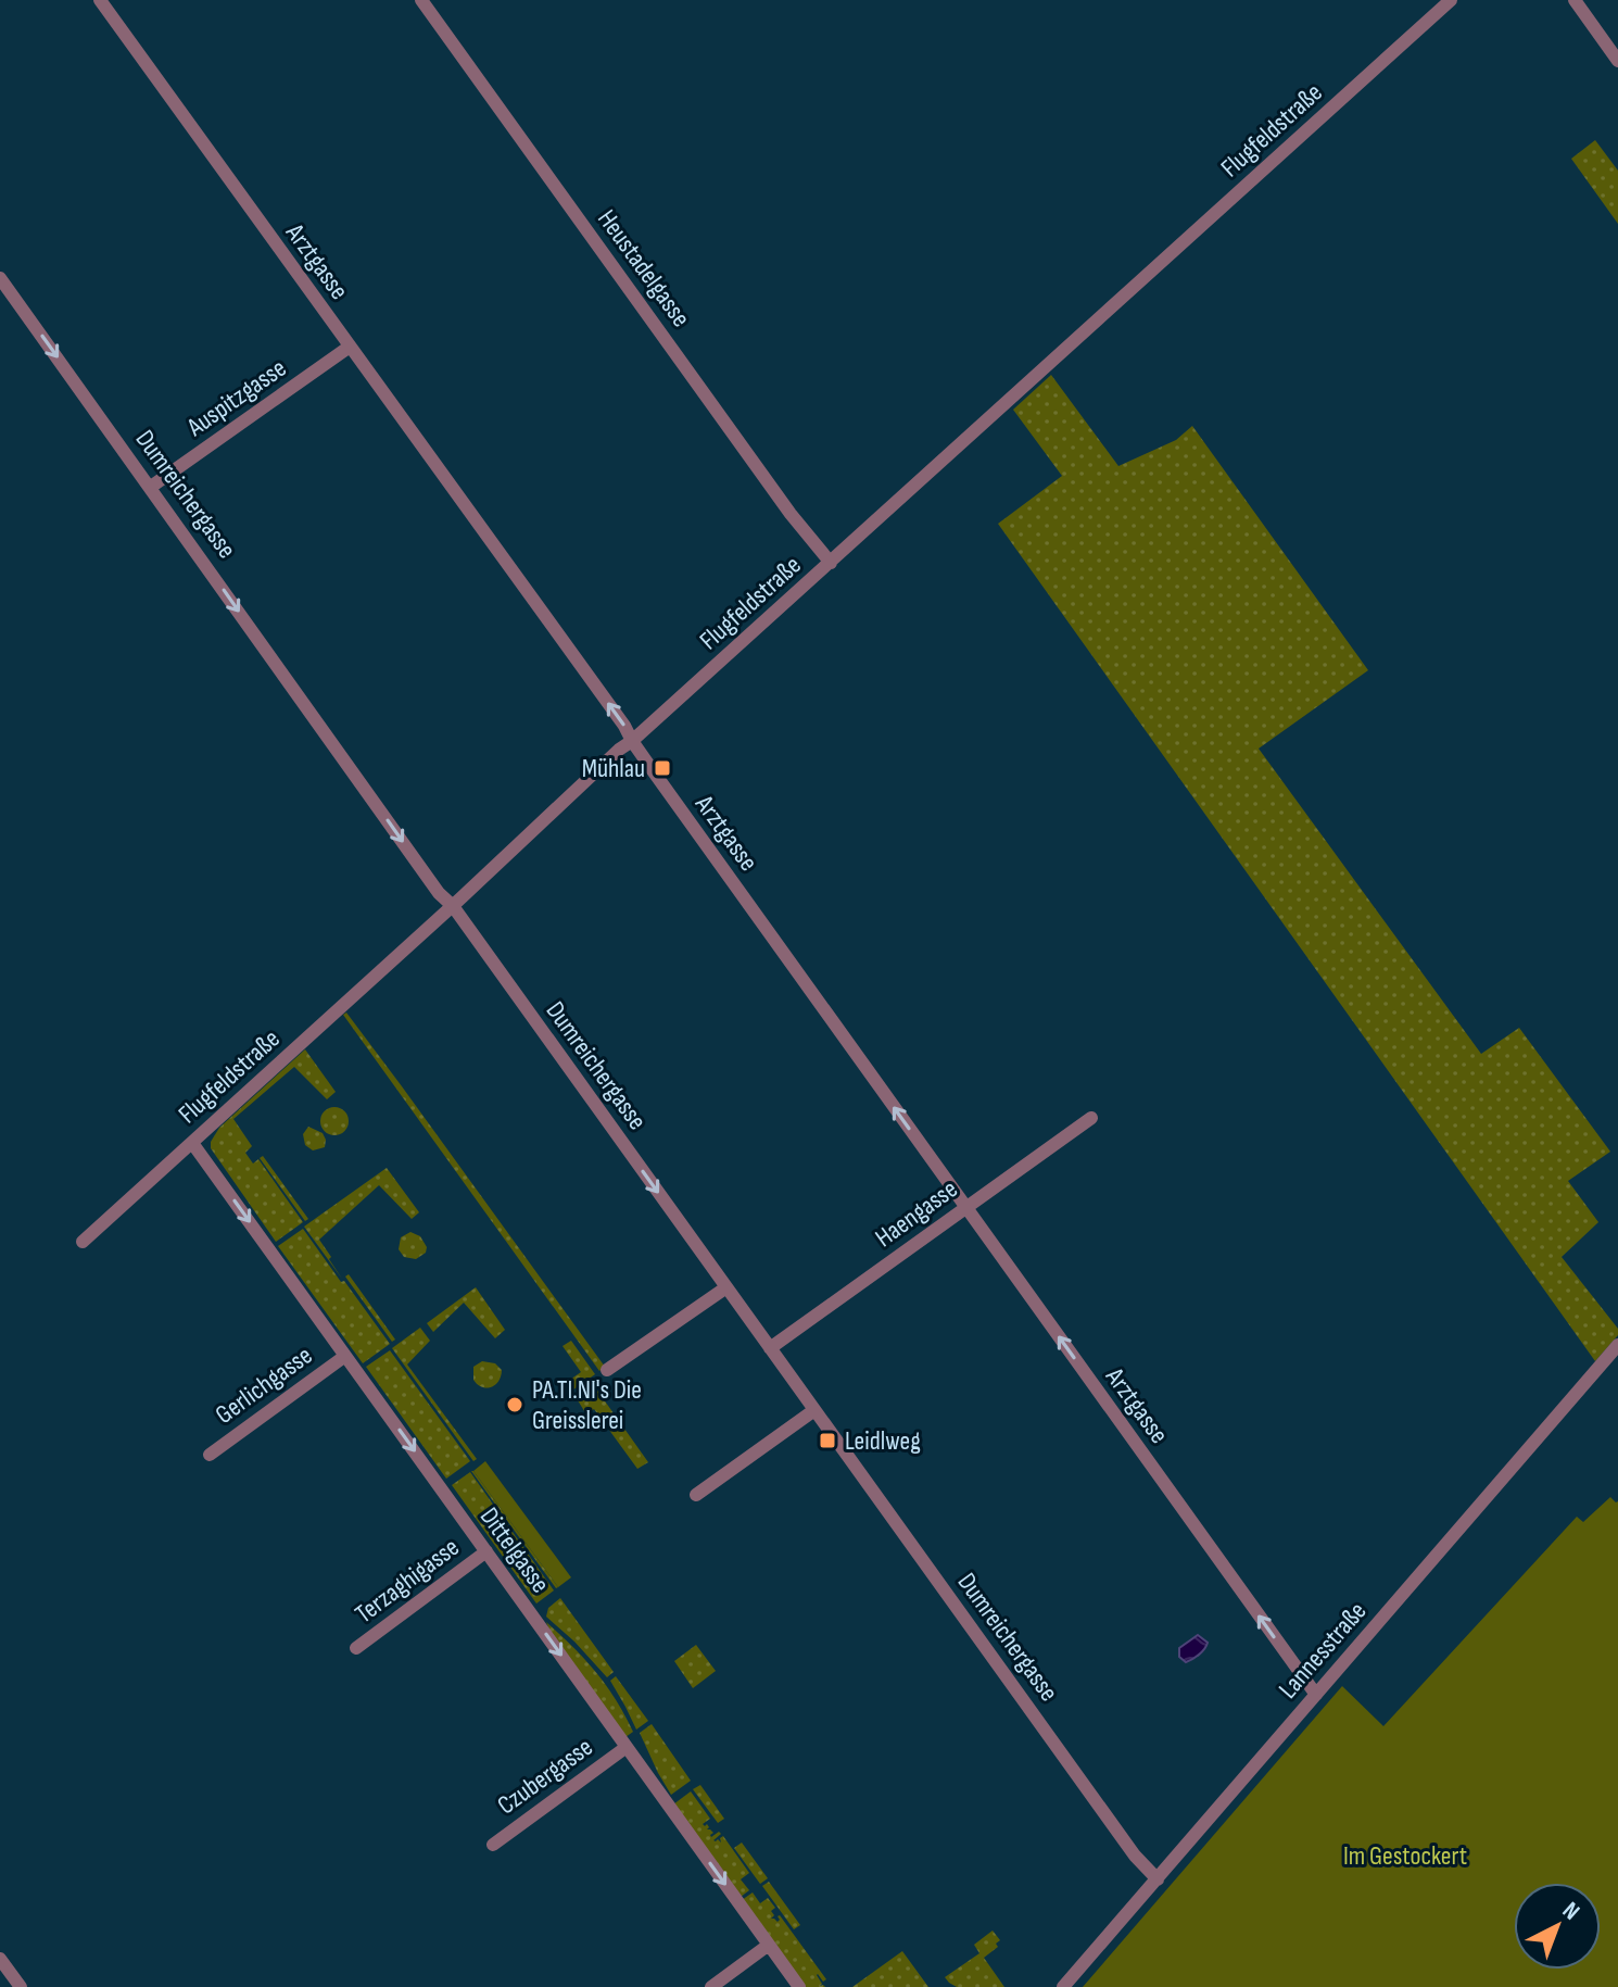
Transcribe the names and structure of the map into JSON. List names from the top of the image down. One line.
{"streets":{"street":["Flugfeldstraße","Arztgasse","Heustadelgasse","Auspitzgasse","Dumreichergasse","Haengasse","Gerlichgasse","Dittelgasse","Terzaghigasse","Lannesstraße","Czubergasse"]},"crossings":[["Flugfeldstraße","Arztgasse"],["Flugfeldstraße","Heustadelgasse"],["Flugfeldstraße","Dumreichergasse"],["Flugfeldstraße","Dittelgasse"],["Arztgasse","Auspitzgasse"],["Arztgasse","Haengasse"],["Arztgasse","Lannesstraße"],["Auspitzgasse","Dumreichergasse"],["Dumreichergasse","Haengasse"],["Dumreichergasse","Lannesstraße"],["Gerlichgasse","Dittelgasse"],["Dittelgasse","Terzaghigasse"],["Dittelgasse","Czubergasse"]],"one_way":["Arztgasse","Dumreichergasse","Dittelgasse"],"parks":["Im Gestockert"],"places":{"transit":["Mühlau","Leidlweg"],"other":["PA.TI.NI's Die Greisslerei"]},"north":"top right"}
